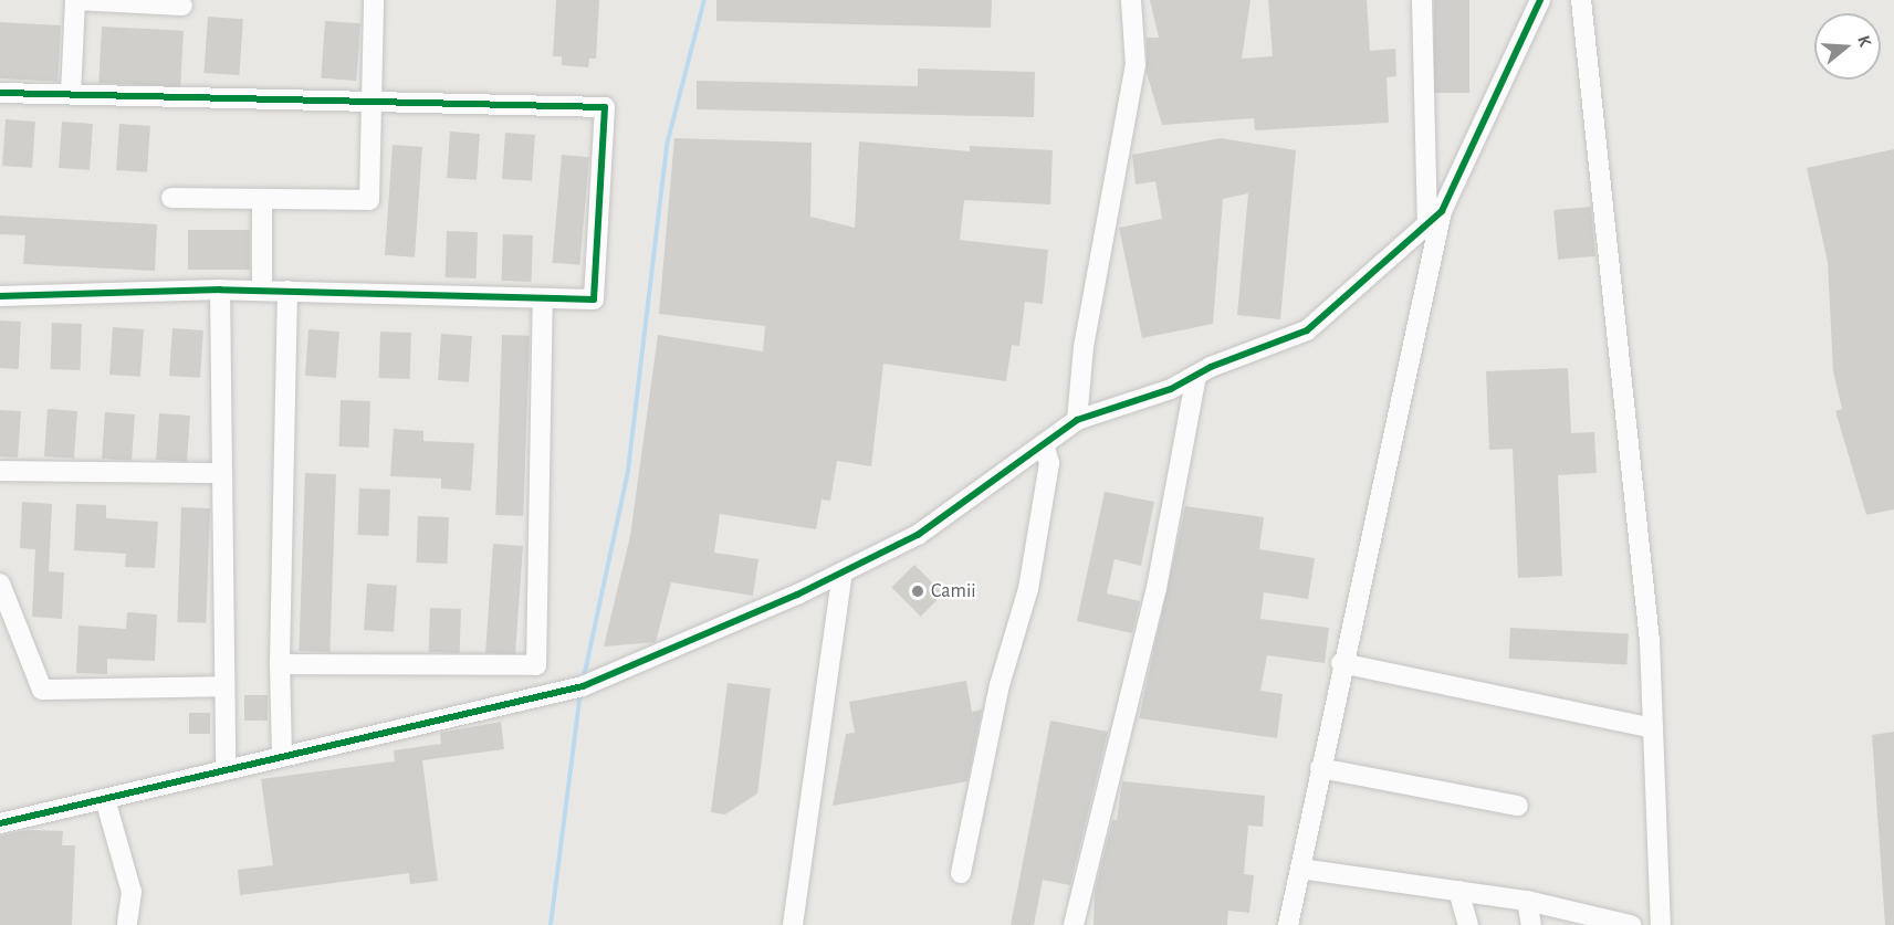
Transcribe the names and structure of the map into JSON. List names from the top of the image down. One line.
{"places":["Camii"],"north":"right"}
